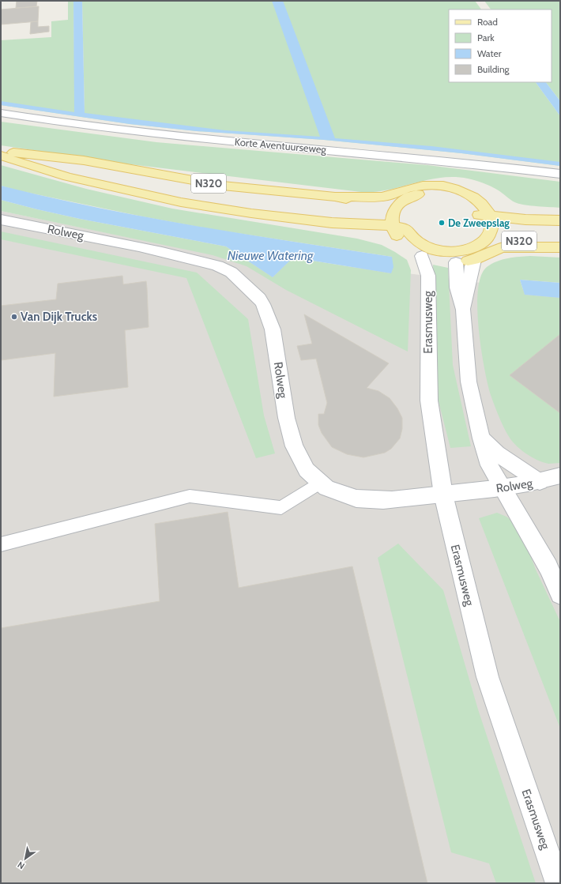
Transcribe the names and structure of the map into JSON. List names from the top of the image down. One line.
{"streets":{"main road":["N320"],"street":["Korte Aventuurseweg","Rolweg","Erasmusweg"]},"crossings":[["N320","Erasmusweg"],["Rolweg","Erasmusweg"]],"water":["Nieuwe Watering"],"places":["De Zweepslag","Van Dijk Trucks"],"legend":["Road","Park","Water","Building"],"north":"bottom left"}
